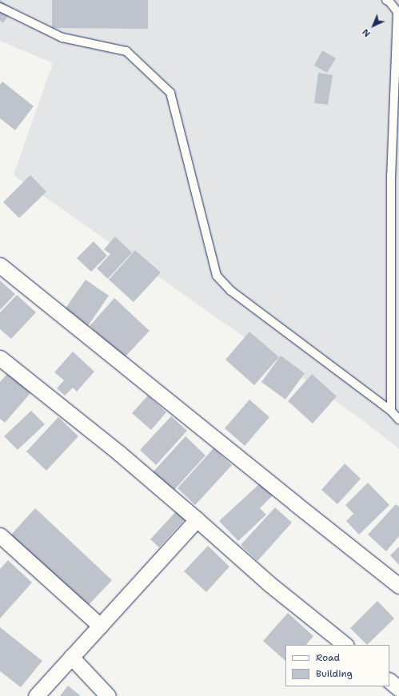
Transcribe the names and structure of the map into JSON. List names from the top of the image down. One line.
{"legend":["Road","Building"],"north":"bottom left"}
